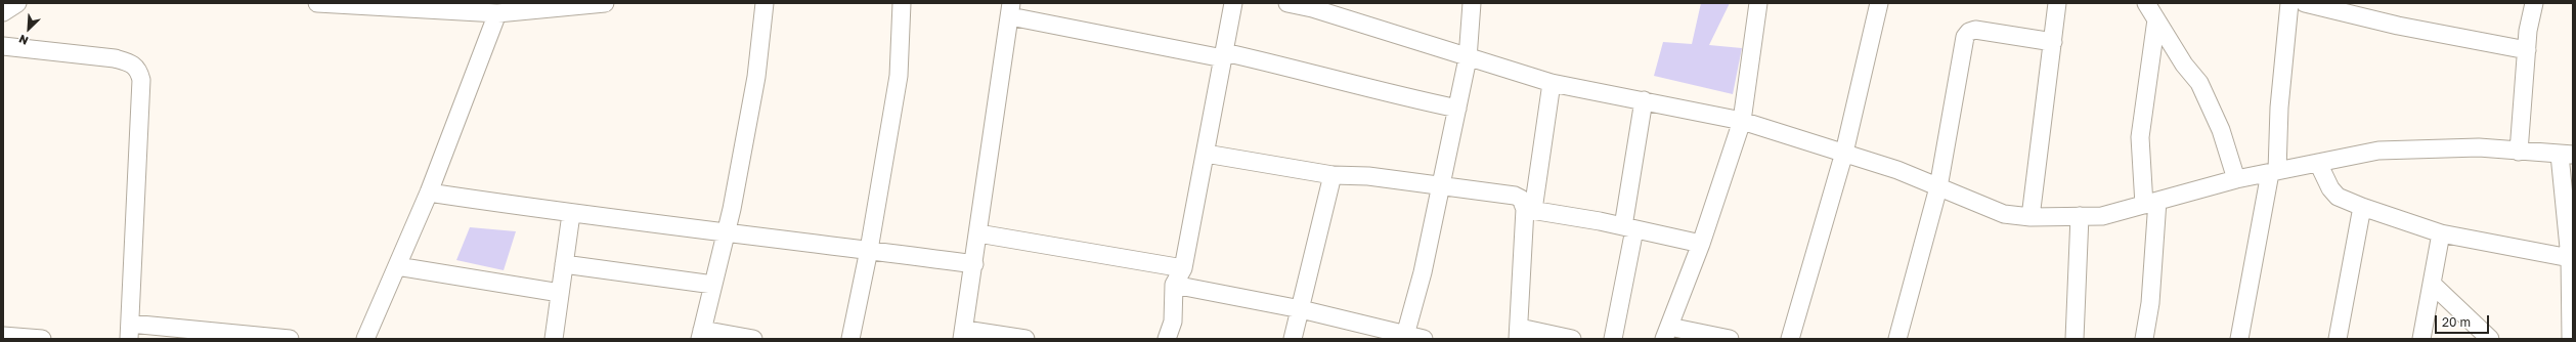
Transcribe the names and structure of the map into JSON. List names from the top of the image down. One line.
{"scale_bar":"20 m","north":"bottom left"}
